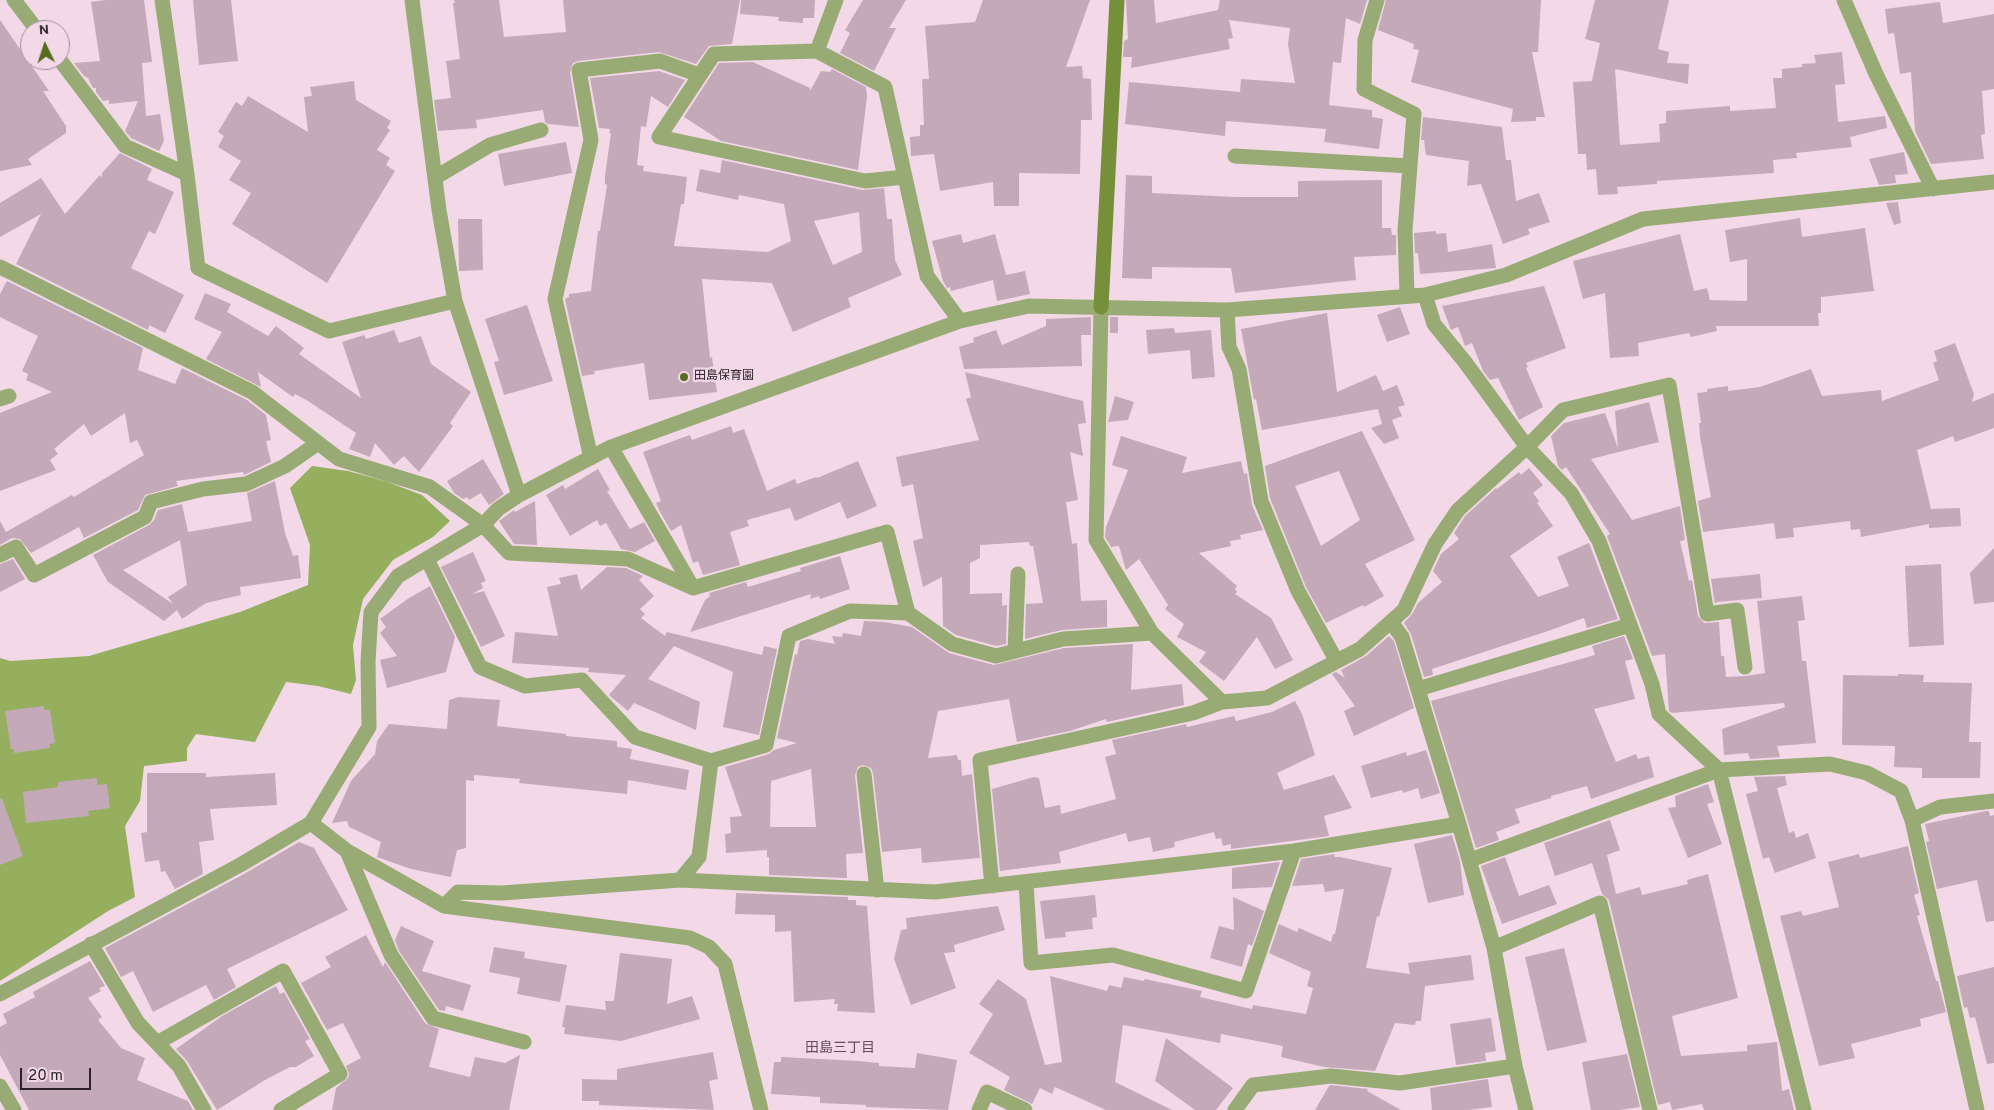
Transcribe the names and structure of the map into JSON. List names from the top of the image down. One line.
{"districts":["田島三丁目"],"places":["田島保育園"],"scale_bar":"20 m","north":"top"}
